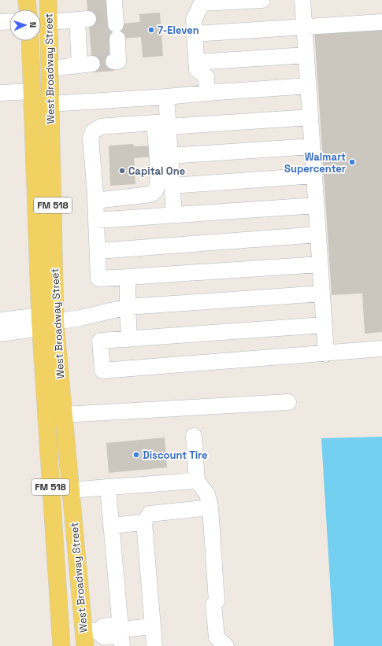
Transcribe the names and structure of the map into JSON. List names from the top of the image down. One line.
{"streets":{"main road":["West Broadway Street","FM 518"]},"places":["7-Eleven","Walmart Supercenter","Capital One","Discount Tire"],"north":"right"}
